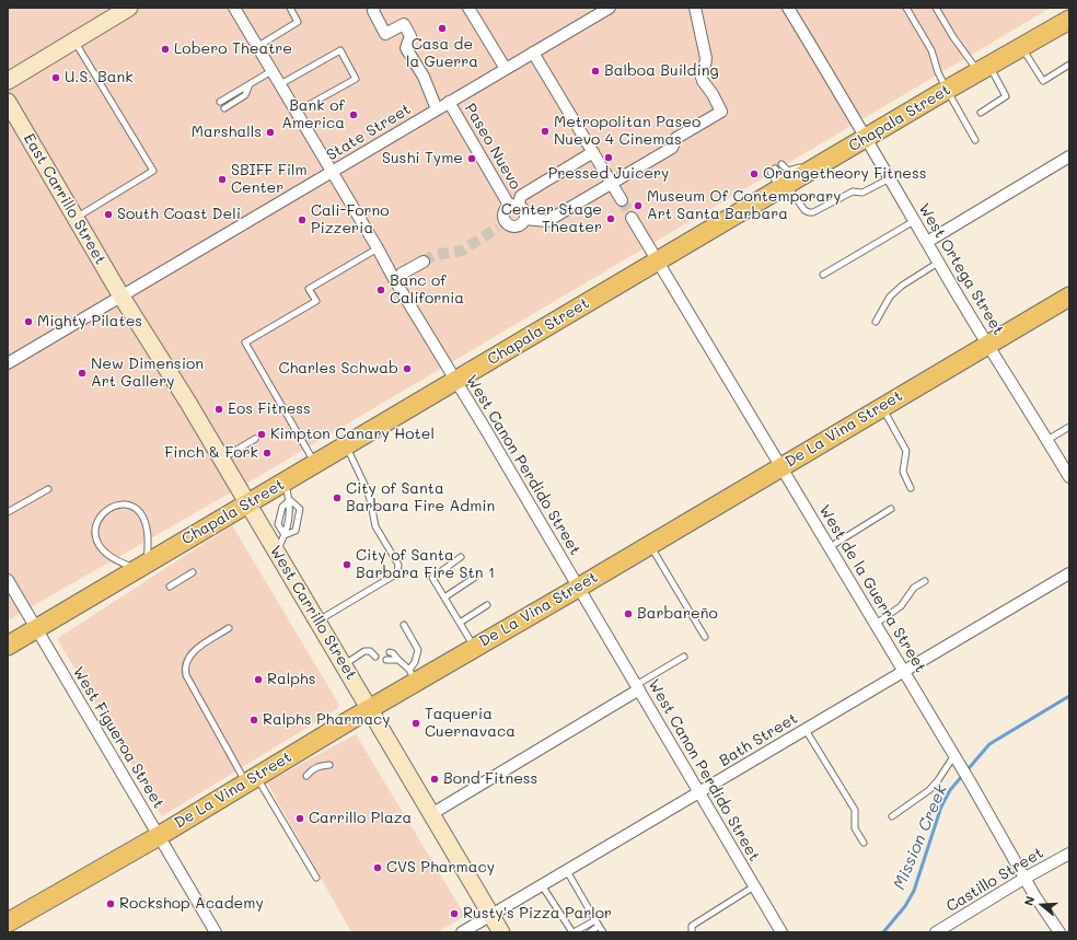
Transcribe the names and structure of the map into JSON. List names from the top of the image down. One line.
{"streets":{"main road":["Chapala Street","East Carrillo Street","De La Vina Street","West Carrillo Street"],"street":["State Street","Paseo Nuevo","West Ortega Street","West Canon Perdido Street","West de la Guerra Street","West Figueroa Street","Bath Street","Castillo Street"]},"crossings":[["Chapala Street","West Ortega Street"],["Chapala Street","West Canon Perdido Street"],["Chapala Street","West de la Guerra Street"],["Chapala Street","West Carrillo Street"],["Chapala Street","West Figueroa Street"],["State Street","Paseo Nuevo"],["State Street","East Carrillo Street"],["State Street","West Canon Perdido Street"],["State Street","West Carrillo Street"],["East Carrillo Street","West Carrillo Street"],["West Ortega Street","De La Vina Street"],["De La Vina Street","West Canon Perdido Street"],["De La Vina Street","West de la Guerra Street"],["De La Vina Street","West Carrillo Street"],["De La Vina Street","West Figueroa Street"],["West Canon Perdido Street","Bath Street"],["West de la Guerra Street","Bath Street"],["West de la Guerra Street","Castillo Street"],["West Carrillo Street","Bath Street"]],"water":["Mission Creek"],"places":["Casa de la Guerra","Lobero Theatre","Balboa Building","U.S. Bank","Bank of America","Metropolitan Paseo Nuevo 4 Cinemas","Marshalls","Pressed Juicery","Sushi Tyme","Orangetheory Fitness","SBIFF Film Center","Museum Of Contemporary Art Santa Barbara","South Coast Deli","Center Stage Theater","Cali-Forno Pizzeria","Banc of California","Mighty Pilates","Charles Schwab","New Dimension Art Gallery","Eos Fitness","Kimpton Canary Hotel","Finch & Fork","City of Santa Barbara Fire Admin","City of Santa Barbara Fire Stn 1","Barbareño","Ralphs","Ralphs Pharmacy","Taqueria Cuernavaca","Bond Fitness","Carrillo Plaza","CVS Pharmacy","Rockshop Academy","Rusty's Pizza Parlor"],"north":"left"}
